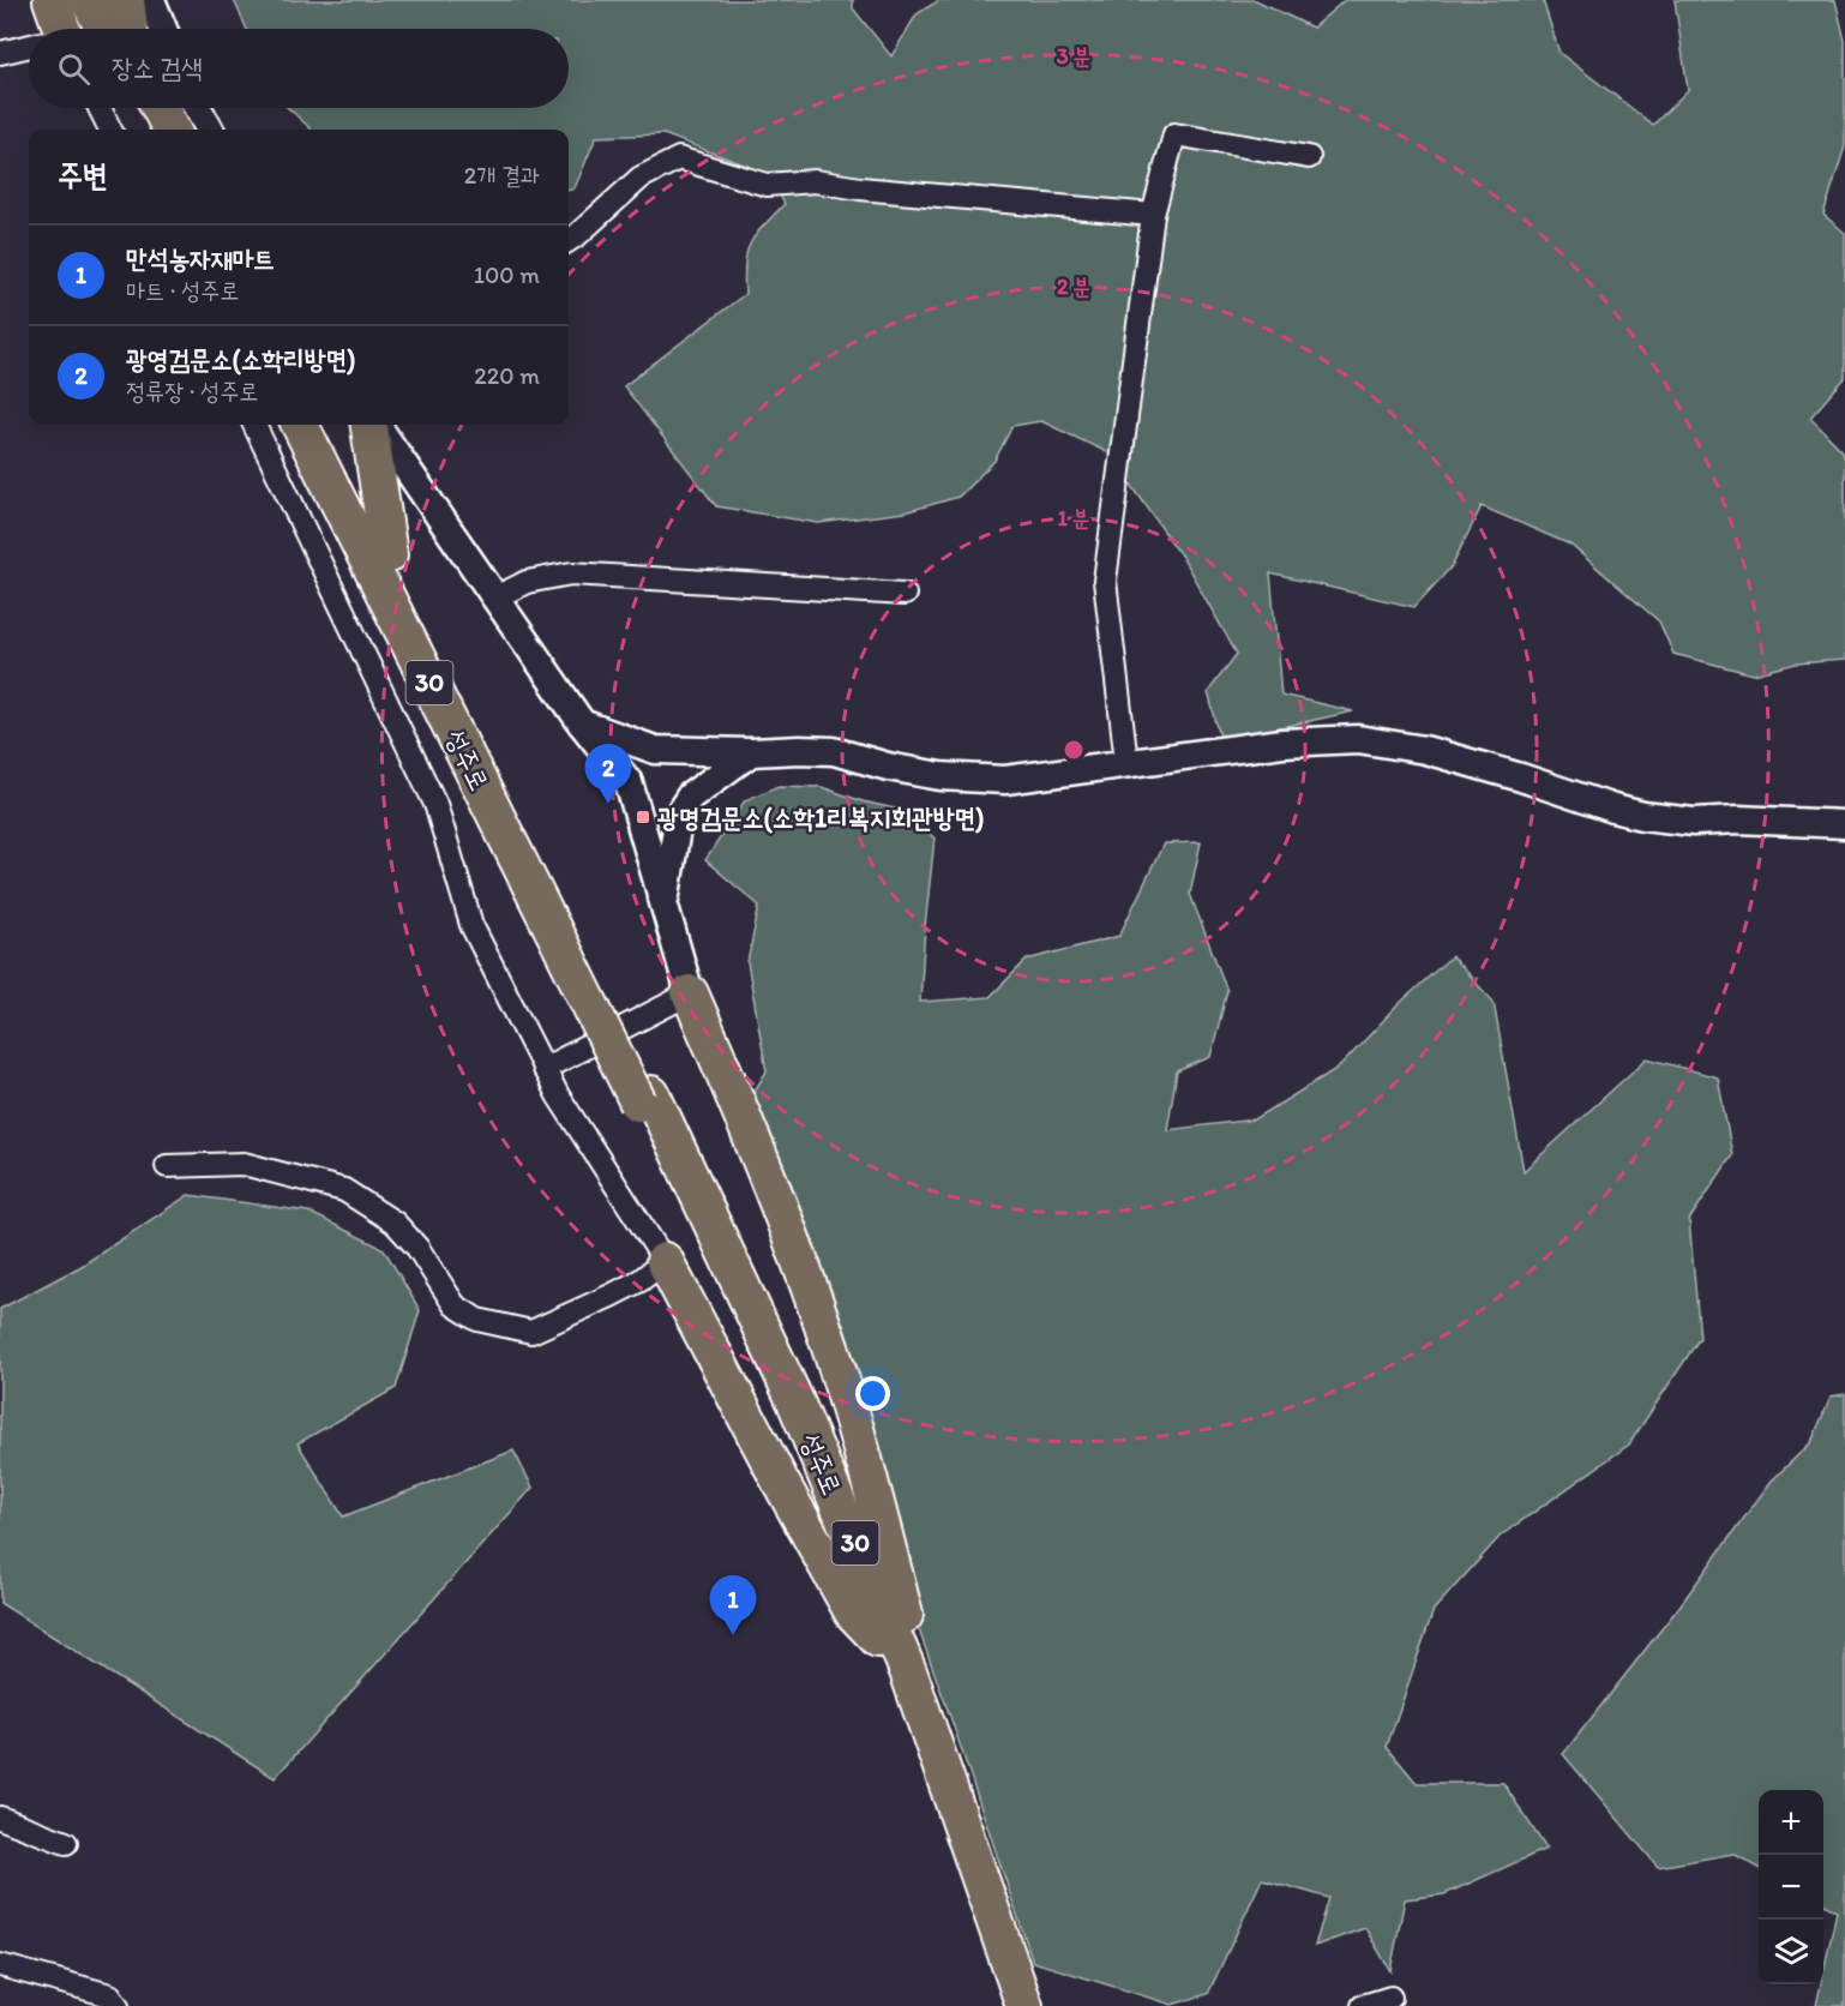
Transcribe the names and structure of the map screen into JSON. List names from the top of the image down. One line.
{"streets":{"highway":["30","성주로"]},"crossings":[["30","성주로"]],"places":{"transit":["광명검문소(소학1리복지회관방면)"]},"page":{"search":"장소 검색","heading":["주변","2개 결과"],"list":[{"mark":"1","name":"만석농자재마트","note":"마트 · 성주로","value":"100 m"},{"mark":"2","name":"광영검문소(소학리방면)","note":"정류장 · 성주로","value":"220 m"}],"pins":["2","1"],"map_buttons":["+","−"]},"rings":["3 분","2 분","1 분"]}
